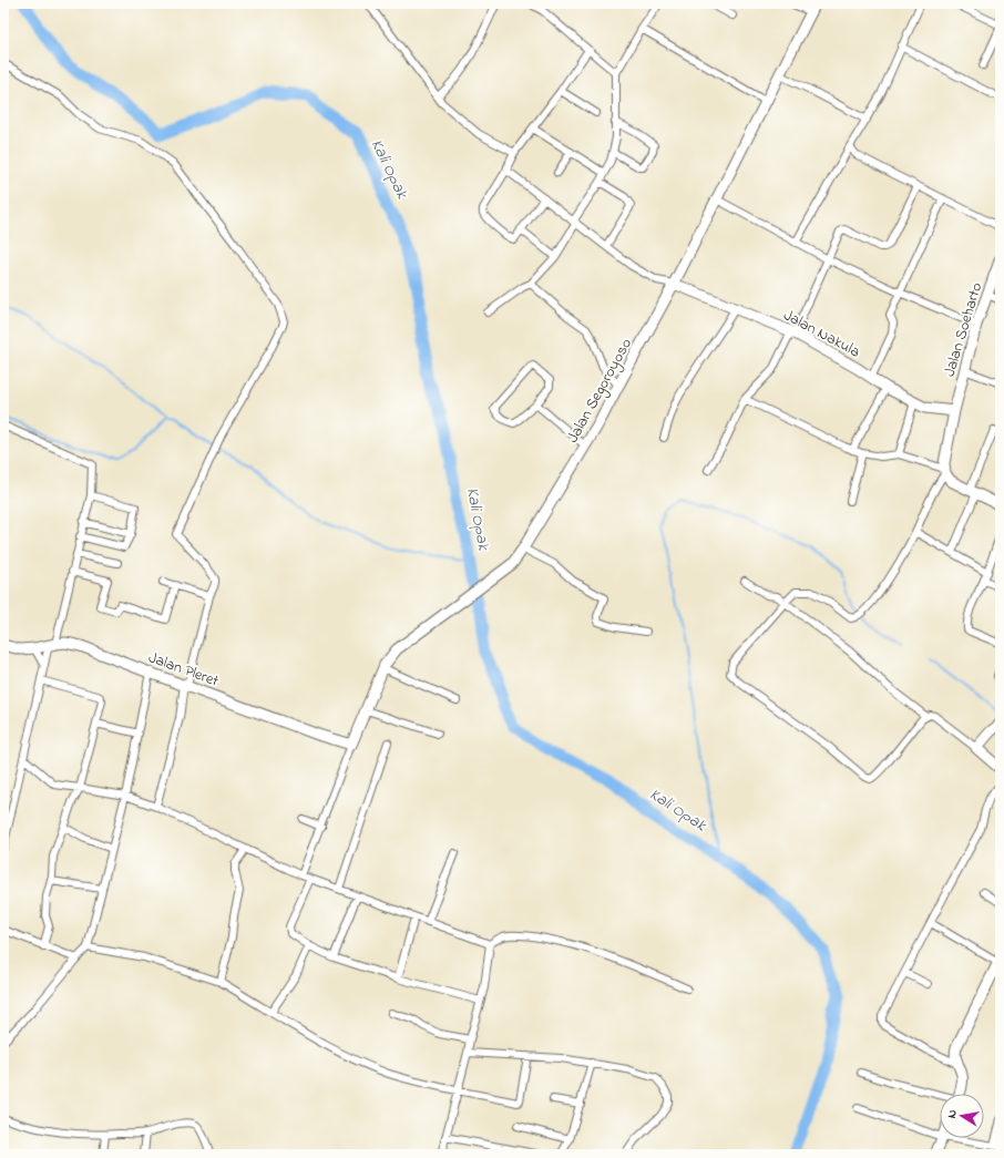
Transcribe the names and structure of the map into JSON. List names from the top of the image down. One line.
{"streets":{"main road":["Jalan Soeharto","Jalan Nakula","Jalan Segoroyoso","Jalan Pleret"]},"crossings":[["Jalan Soeharto","Jalan Nakula"],["Jalan Nakula","Jalan Segoroyoso"],["Jalan Segoroyoso","Jalan Pleret"]],"water":["Kali Opak"],"north":"left"}
